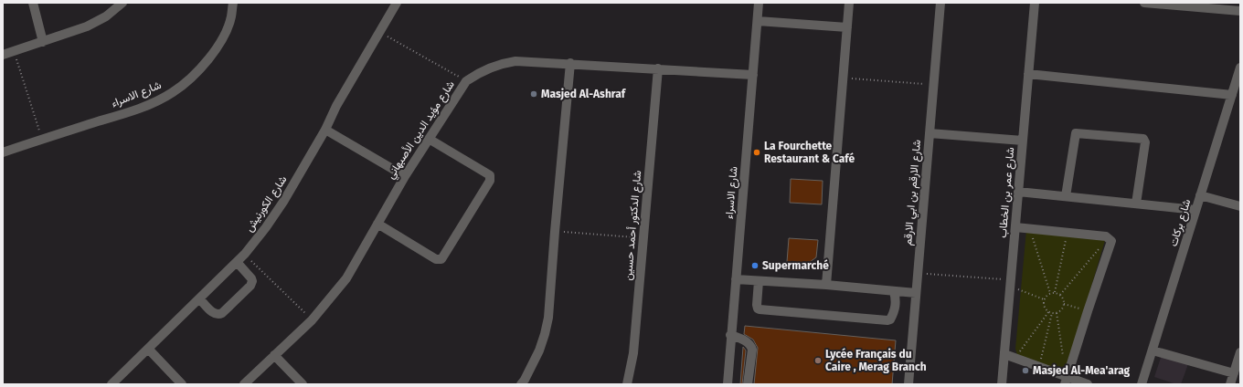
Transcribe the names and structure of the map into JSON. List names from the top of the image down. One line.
{"streets":{"street":["شارع الاسراء","شارع مؤيد الدين الأصبهاني","شارع الارقم بن ابي الارقم","شارع عمر بن الخطاب","شارع الكورنيش","شارع بركات","شارع الدكتور أحمد حسين"]},"crossings":[["شارع الاسراء","شارع مؤيد الدين الأصبهاني"],["شارع مؤيد الدين الأصبهاني","شارع الدكتور أحمد حسين"]],"places":["Masjed Al-Ashraf","La Fourchette Restaurant & Café","Supermarché","Lycée Français du Caire , Merag Branch","Masjed Al-Mea'arag"]}
